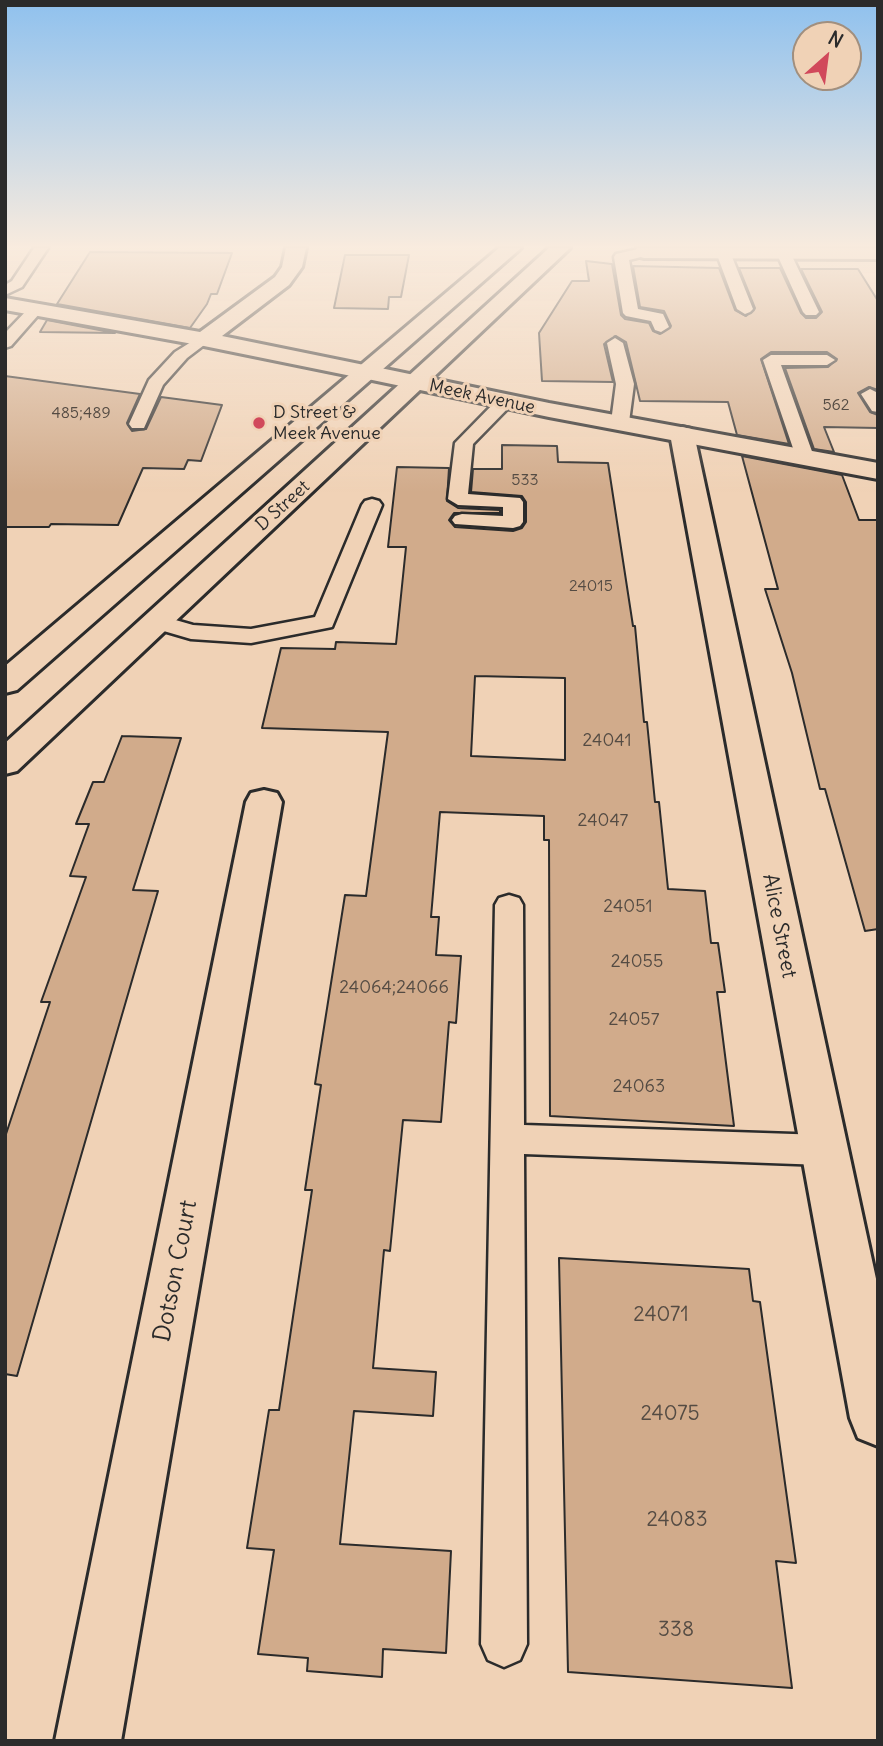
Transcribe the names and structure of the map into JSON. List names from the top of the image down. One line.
{"streets":{"street":["Meek Avenue","D Street","Alice Street","Dotson Court"]},"crossings":[["Meek Avenue","D Street"],["Meek Avenue","Alice Street"]],"places":["D Street & Meek Avenue"],"house_numbers":["562","485;489","533","24015","24041","24047","24051","24055","24064;24066","24057","24063","24071","24075","24083","338"],"north":"top right"}
